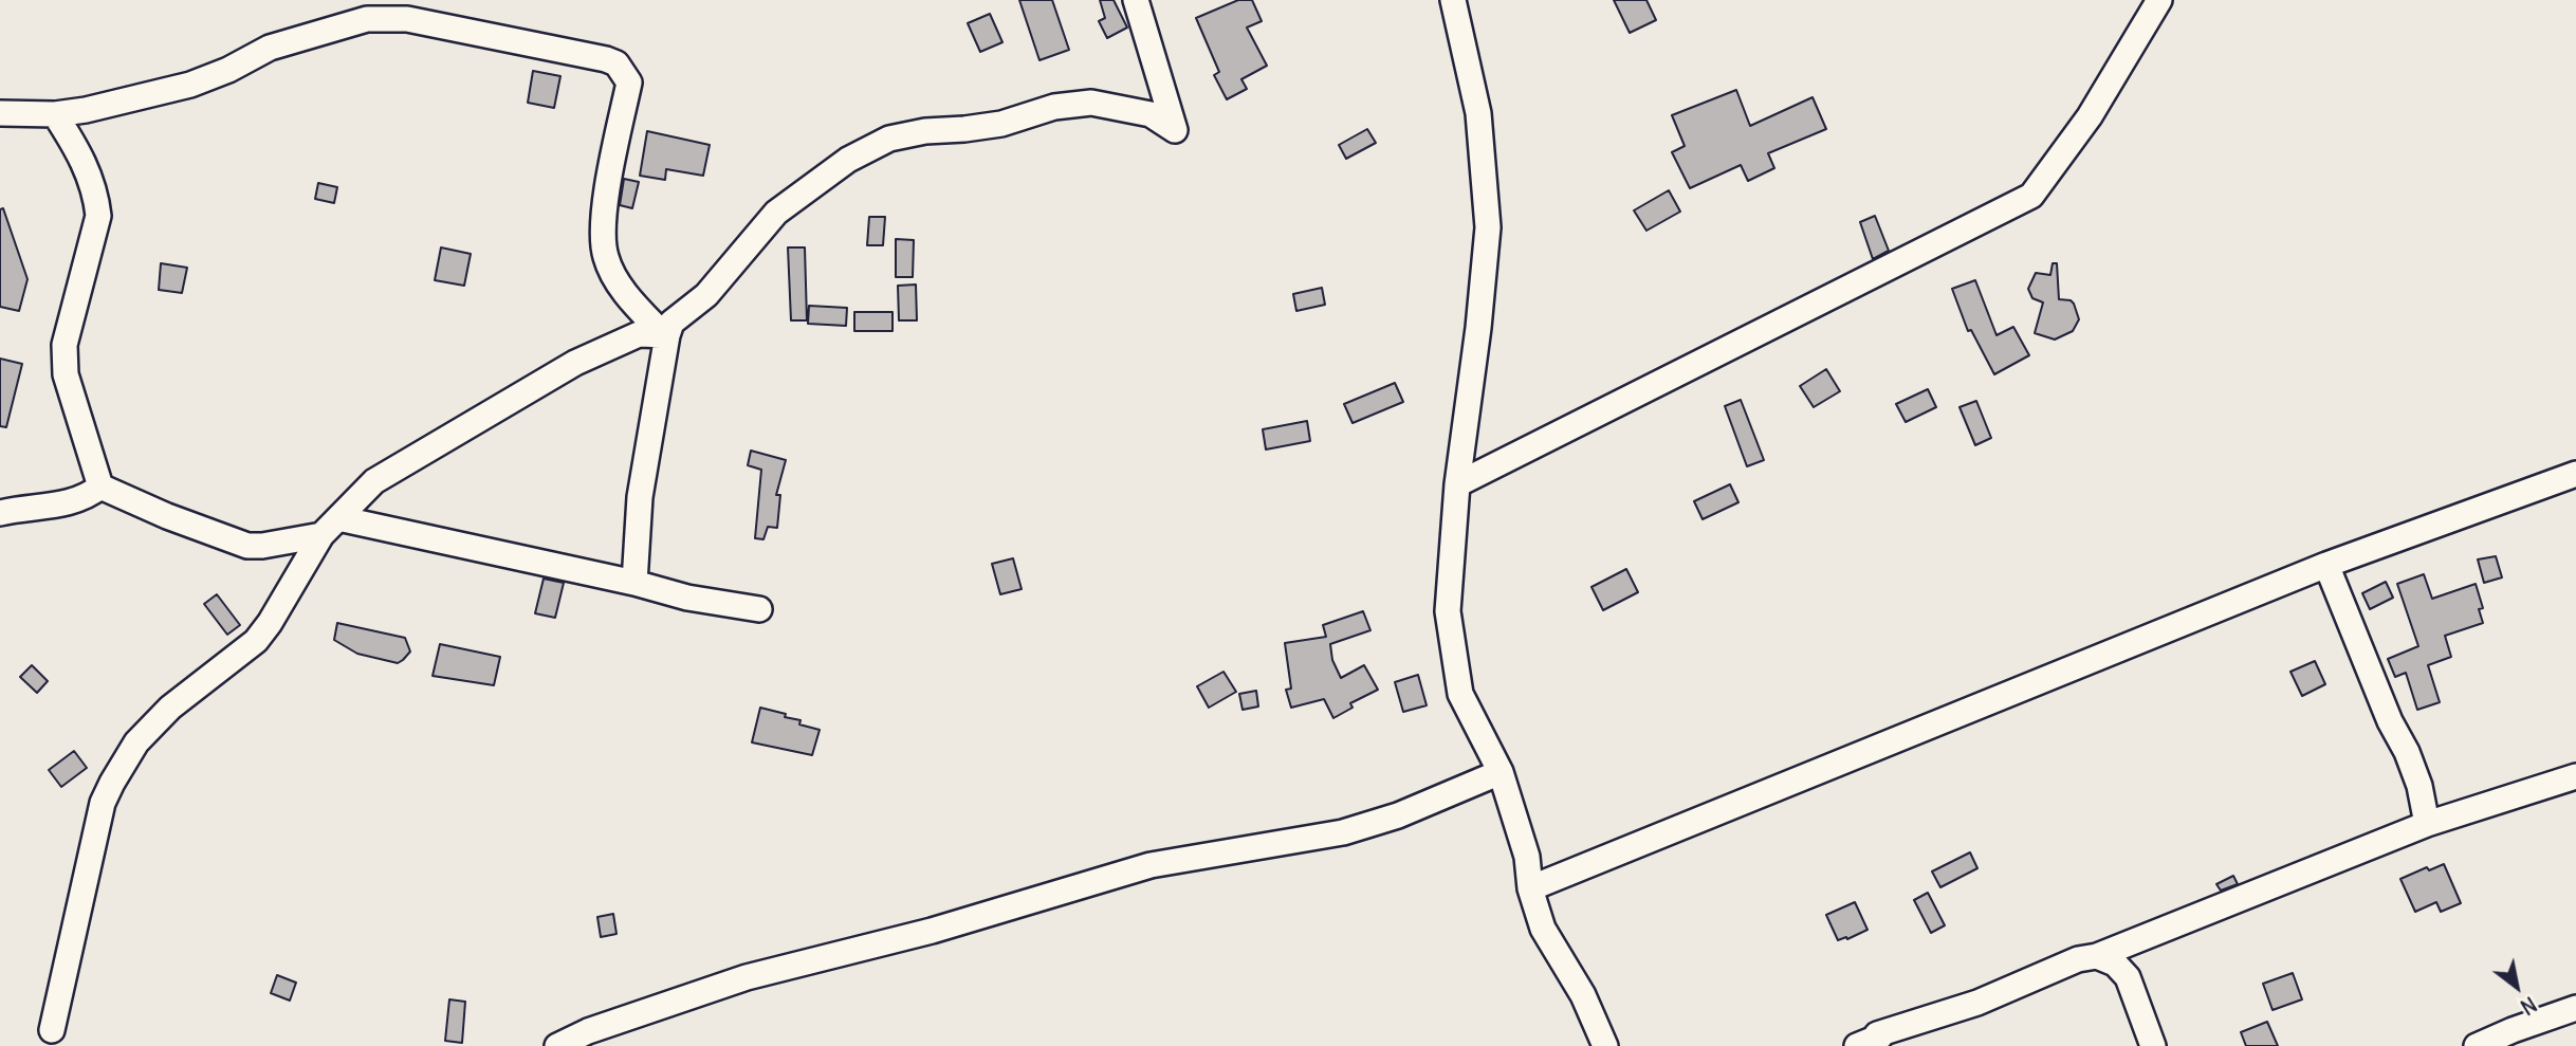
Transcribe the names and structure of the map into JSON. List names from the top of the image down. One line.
{"north":"bottom right"}
